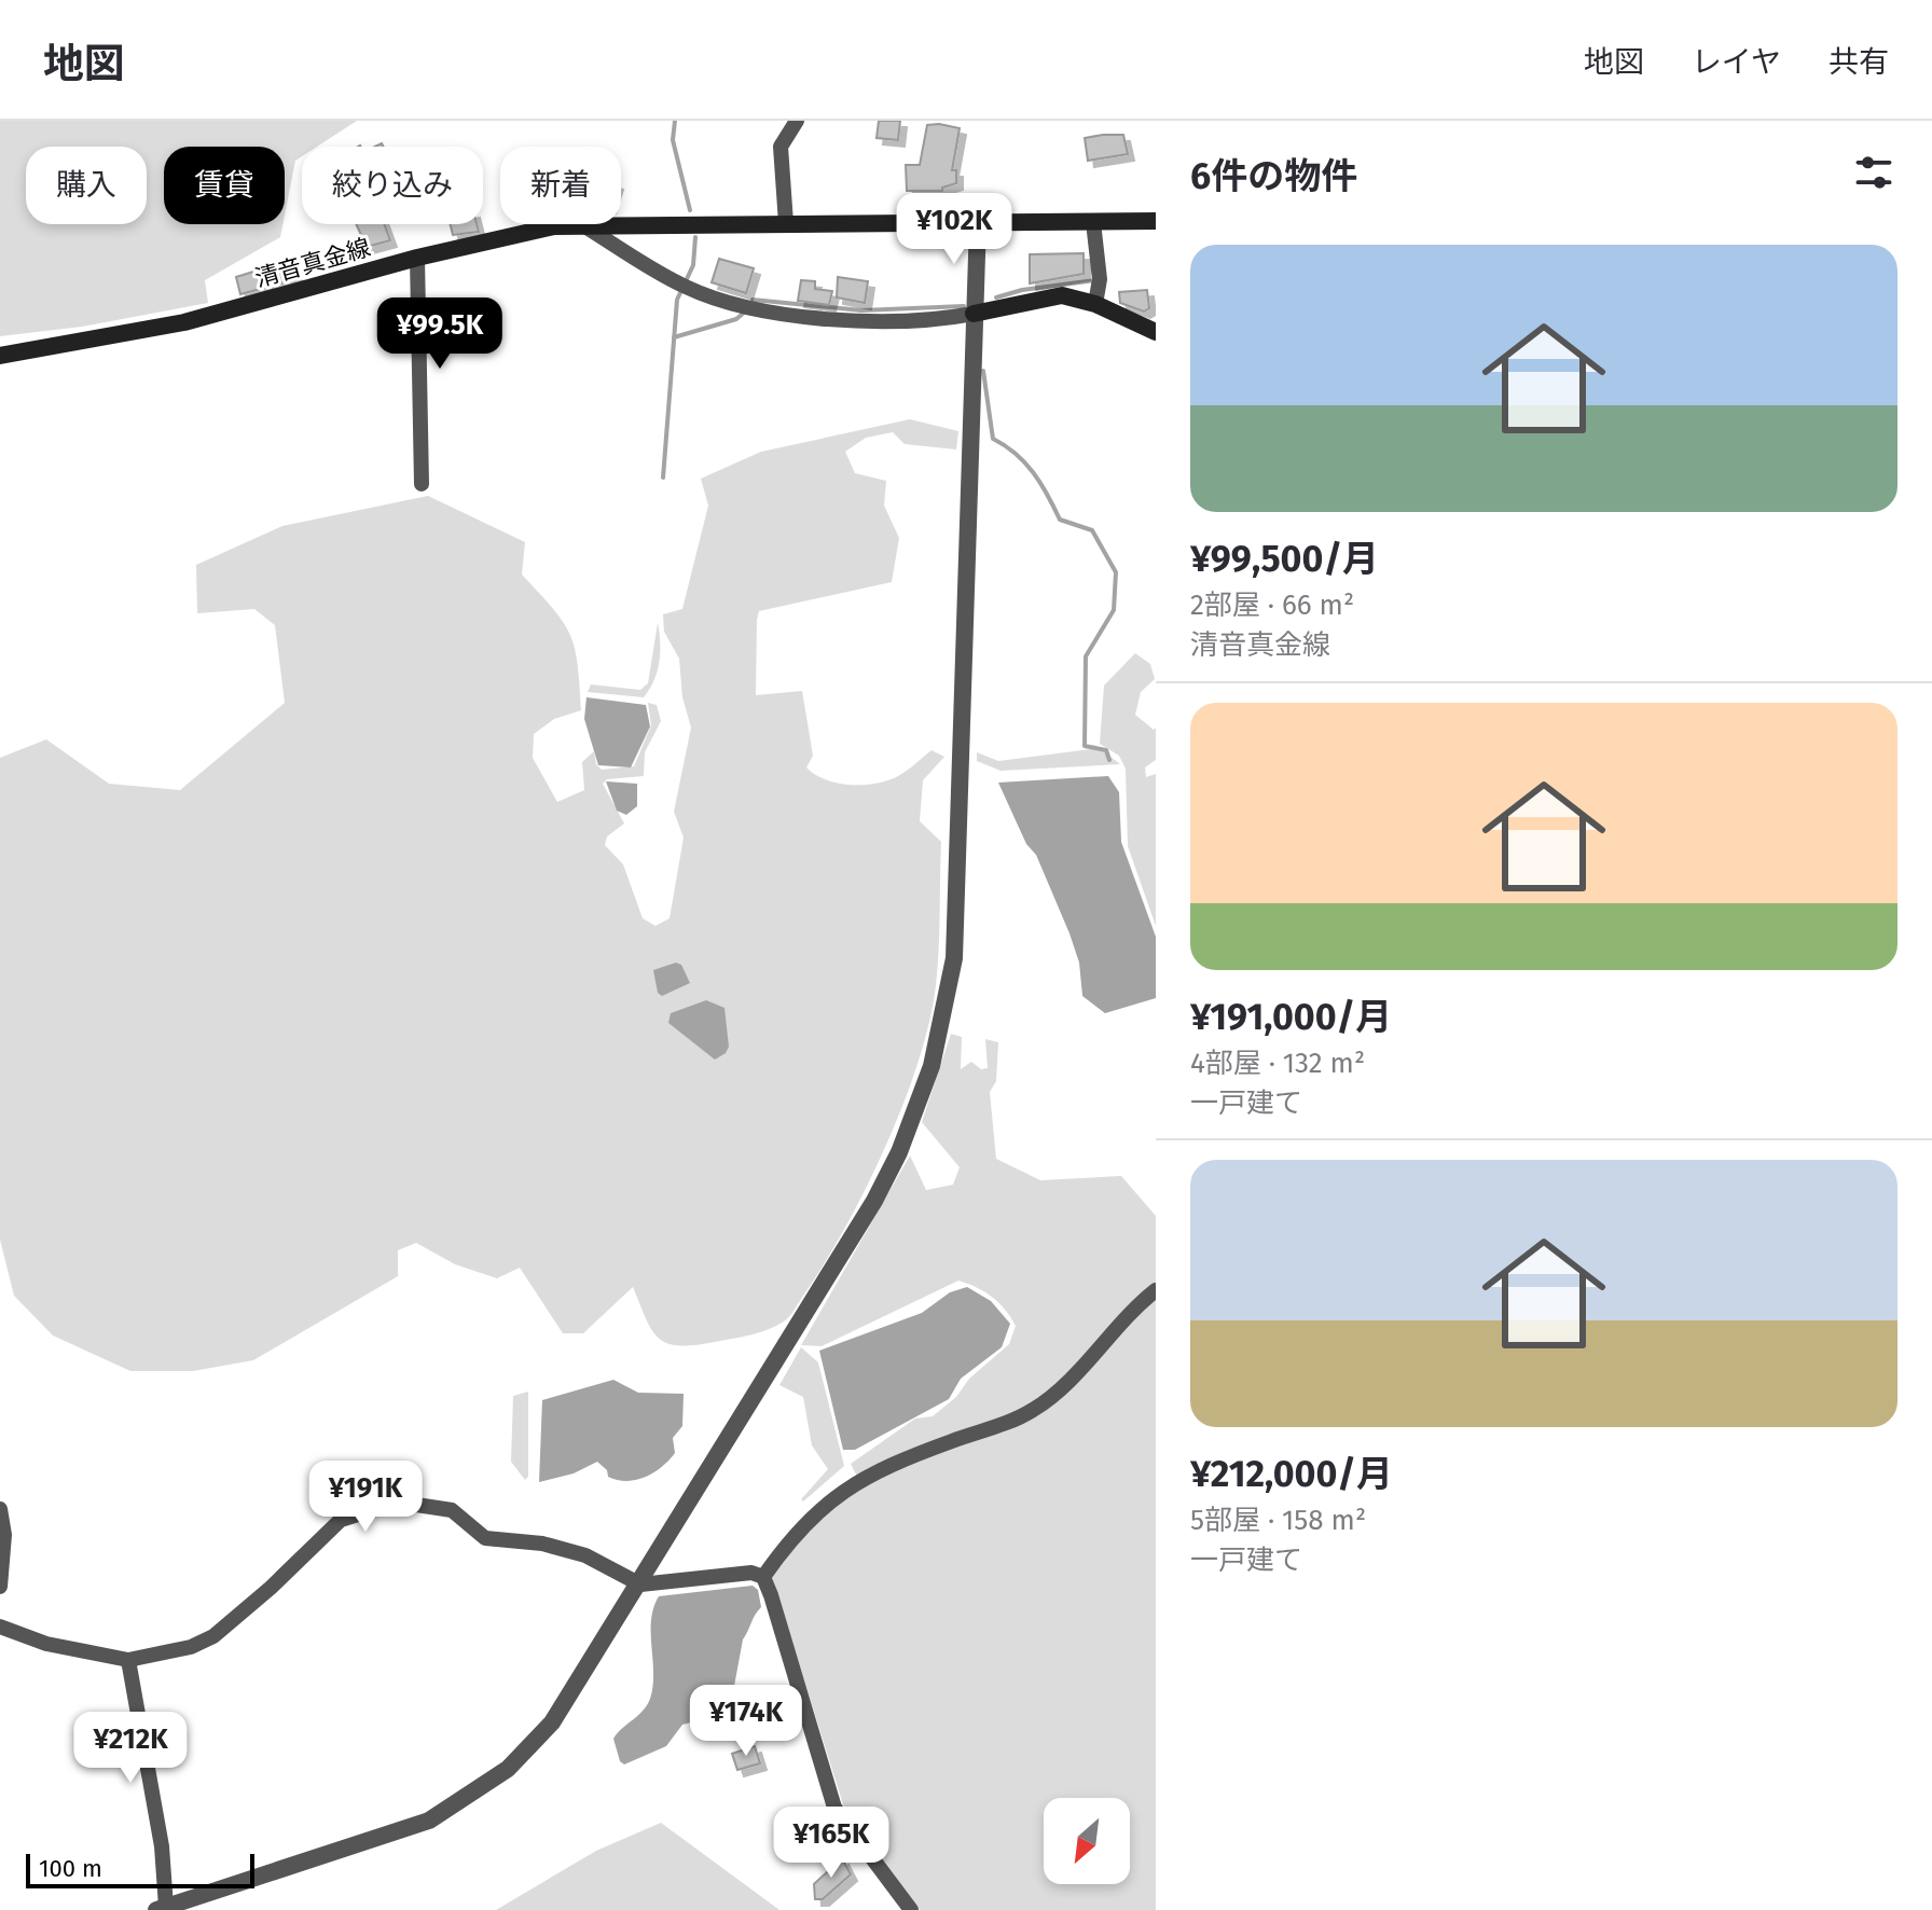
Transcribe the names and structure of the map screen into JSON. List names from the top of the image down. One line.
{"streets":{"main road":["清音真金線"]},"scale_bar":"100 m","north":"bottom left","page":{"header":"地図","nav":["地図","レイヤ","共有"],"heading":"6件の物件","chip":["購入","賃貸","絞り込み","新着"],"price":["¥102K","¥99.5K","¥191K","¥174K","¥212K","¥165K"],"list":[{"name":"¥99,500/月","note":"2部屋 · 66 m² · 清音真金線"},{"name":"¥191,000/月","note":"4部屋 · 132 m² · 一戸建て"},{"name":"¥212,000/月","note":"5部屋 · 158 m² · 一戸建て"}],"scale":"100 m"}}
